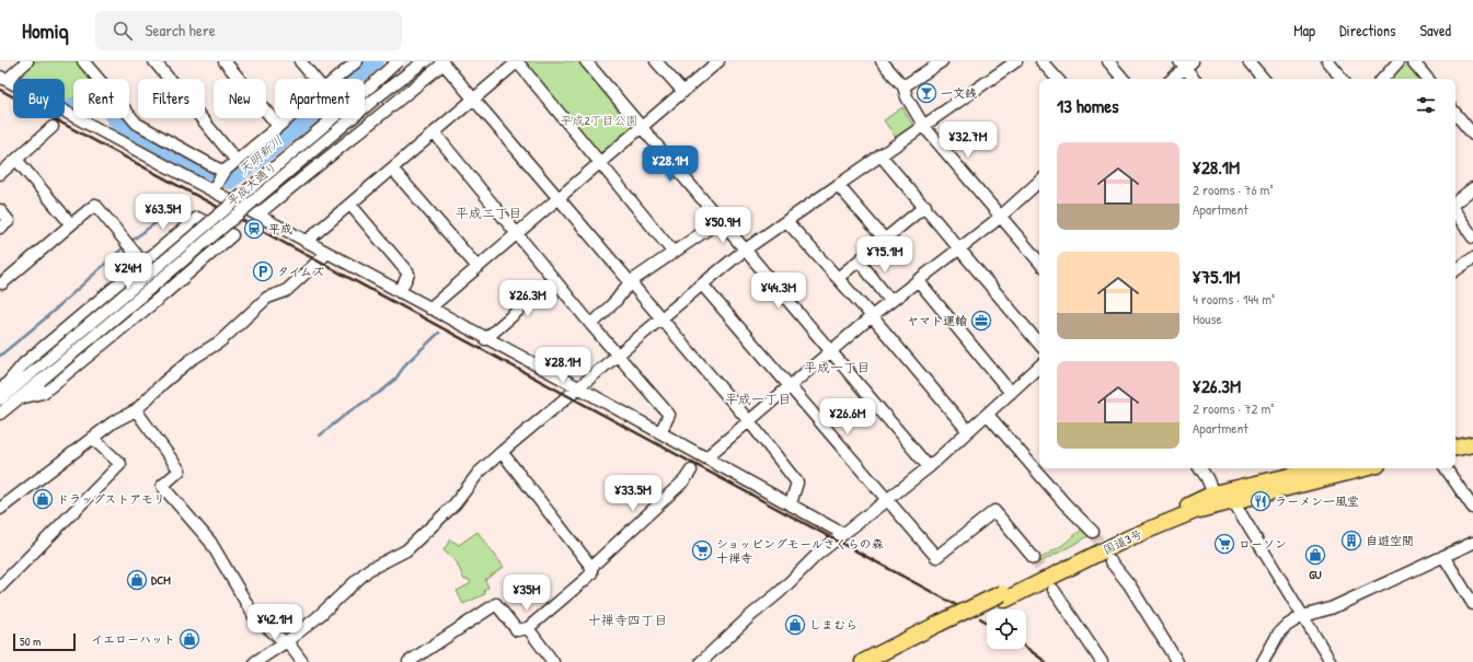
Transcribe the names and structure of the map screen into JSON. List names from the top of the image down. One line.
{"streets":{"highway":["国道3号"],"street":["平成大通り"]},"districts":["平成二丁目","平成一丁目","平成一丁目","十禅寺四丁目"],"water":["天明新川"],"parks":["平成2丁目公園"],"places":{"bar":["一文銭"],"station":["平成"],"parking":["タイムズ"],"office":["ヤマト運輸"],"shop":["ドラッグストアモリ","GU","DCM","しまむら","イエローハット"],"restaurant":["ラーメン一風堂"],"building":["自遊空間"],"supermarket":["ローソン","ショッピングモールさくらの森 十禅寺"]},"scale_bar":"50 m","page":{"header":"Homiq","search":"Search here","nav":["Map","Directions","Saved"],"chip":["Buy","Rent","Filters","New","Apartment"],"heading":"13 homes","price":["¥32.7M","¥28.1M","¥63.5M","¥50.9M","¥75.1M","¥24M","¥44.3M","¥26.3M","¥28.1M","¥26.6M","¥33.5M","¥35M","¥42.1M"],"list":[{"name":"¥28.1M","note":"2 rooms · 76 m² · Apartment"},{"name":"¥75.1M","note":"4 rooms · 144 m² · House"},{"name":"¥26.3M","note":"2 rooms · 72 m² · Apartment"}],"scale":"50 m"}}
